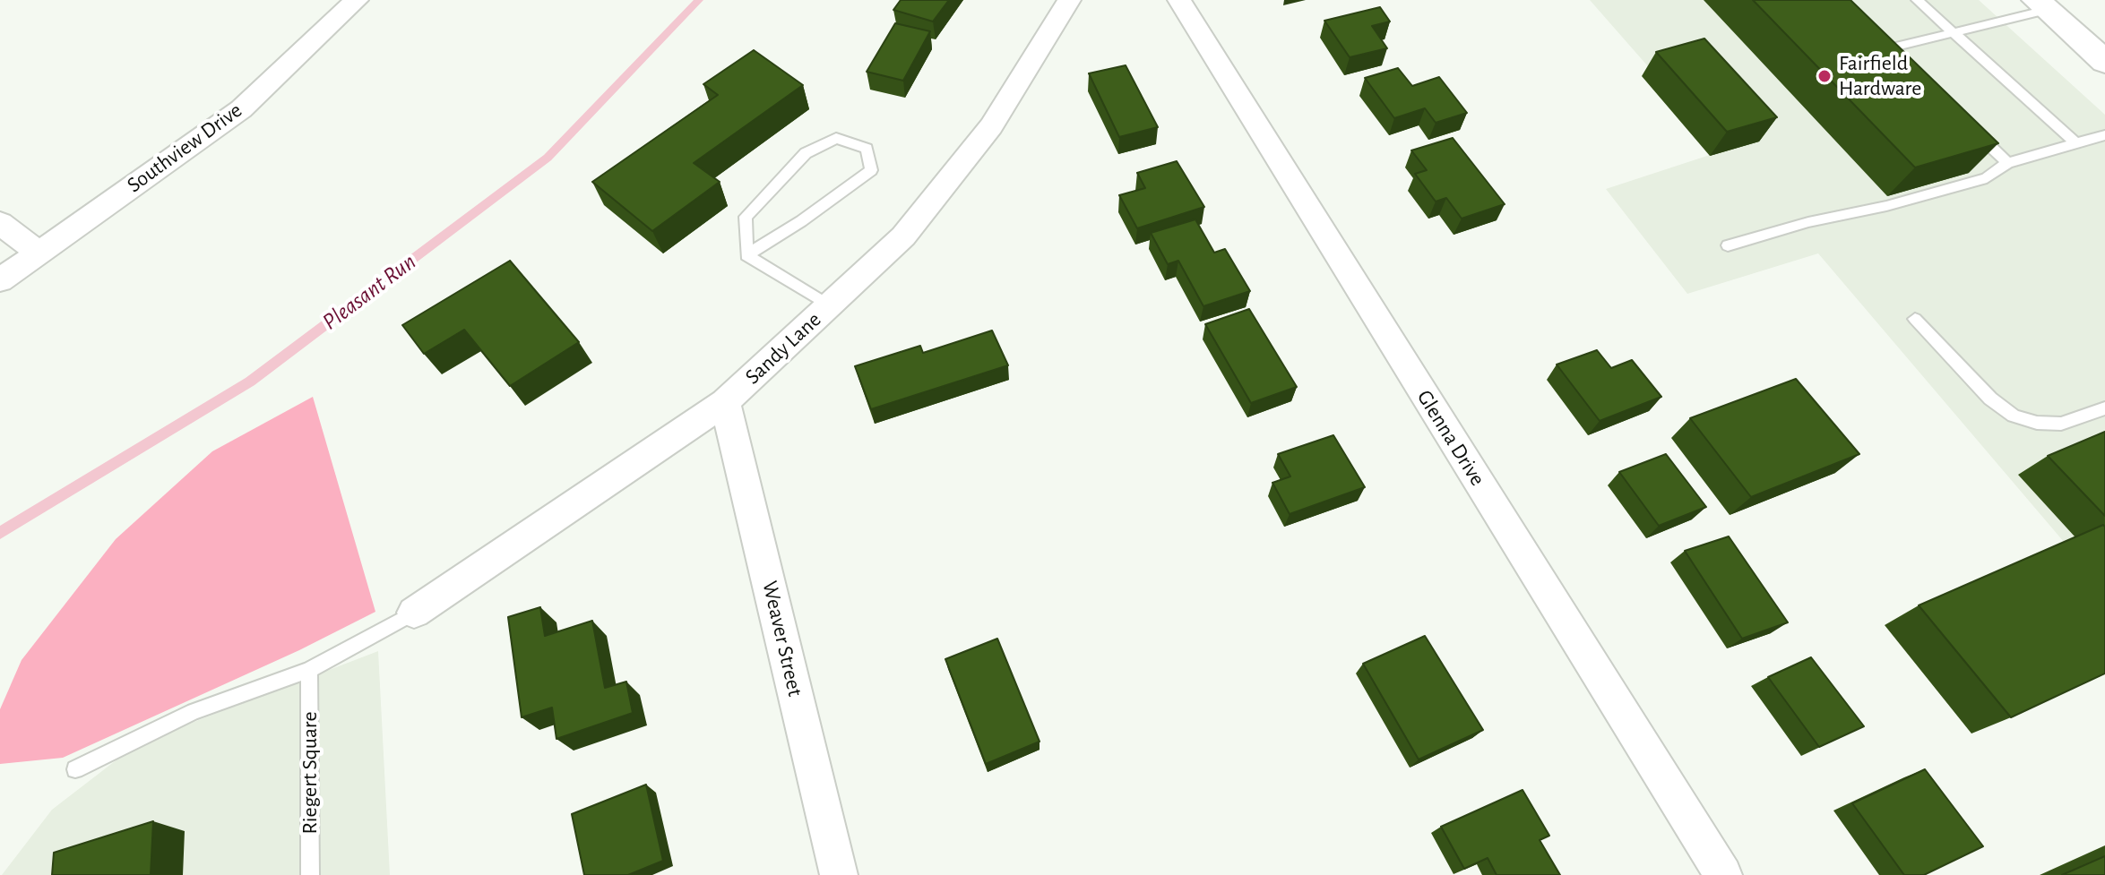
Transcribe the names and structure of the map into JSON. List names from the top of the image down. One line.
{"streets":{"street":["Southview Drive","Sandy Lane","Glenna Drive","Weaver Street"],"lane":["Riegert Square"]},"crossings":[["Sandy Lane","Weaver Street"]],"water":["Pleasant Run"],"places":["Fairfield Hardware"]}
